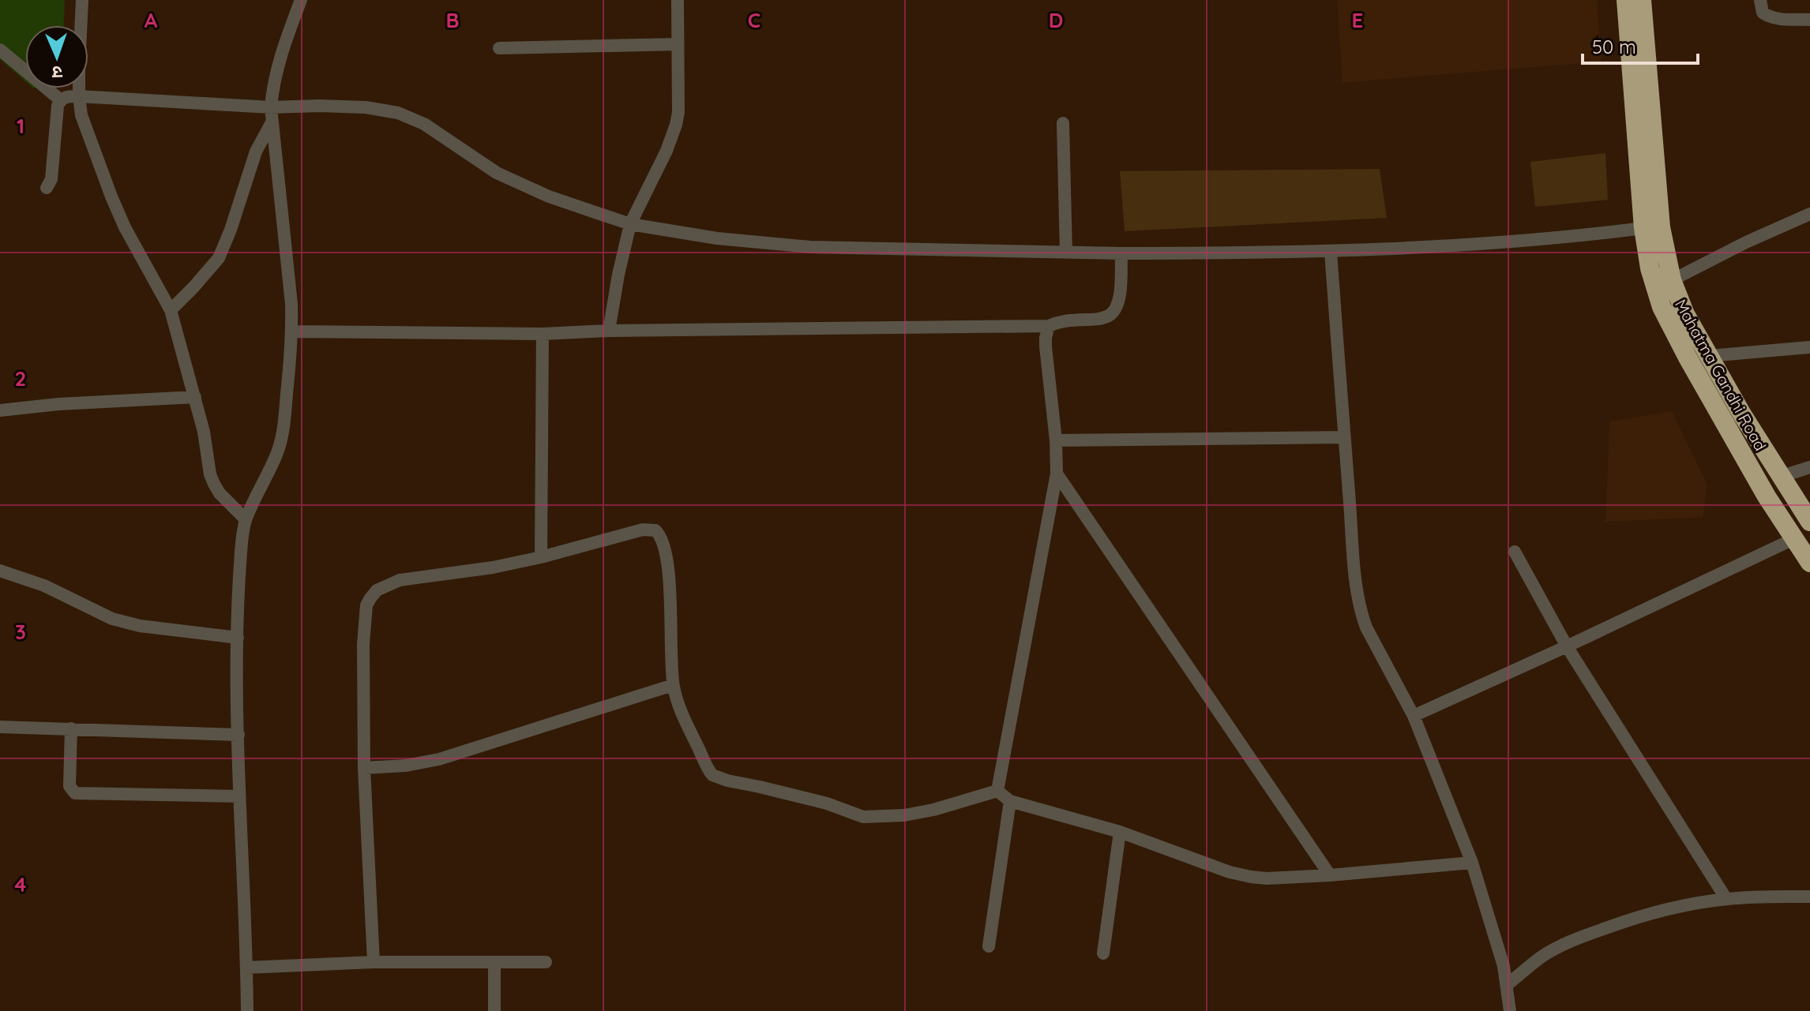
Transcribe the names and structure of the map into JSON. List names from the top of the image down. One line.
{"streets":{"highway":["Mahatma Gandhi Road"]},"scale_bar":"50 m","north":"bottom","grid":{"columns":["A","B","C","D","E"],"rows":["1","2","3","4"]}}
